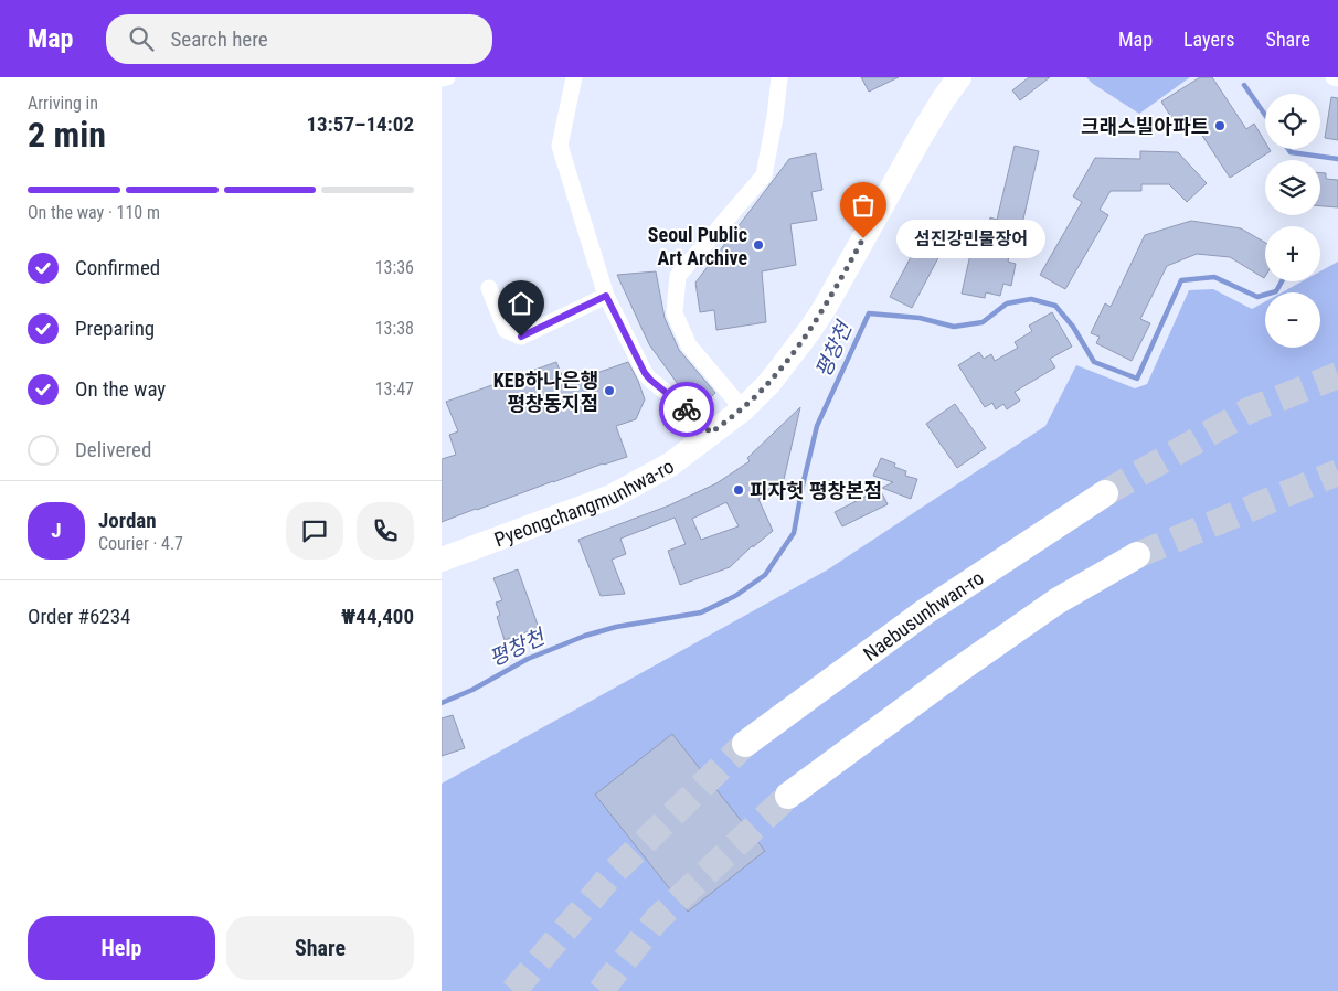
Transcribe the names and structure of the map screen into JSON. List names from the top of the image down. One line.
{"streets":{"highway":["Naebusunhwan-ro"],"main road":["Pyeongchangmunhwa-ro"]},"water":["평창천"],"places":["크래스빌아파트","섬진강민물장어","Seoul Public Art Archive","KEB하나은행 평창동지점","피자헛 평창본점"],"page":{"header":"Map","search":"Search here","nav":["Map","Layers","Share"],"heading":["2 min","Arriving in","13:57–14:02"],"panel":["Jordan","Courier · 4.7","Order #6234","₩44,400"],"map_buttons":["+","−"],"bar":"On the way · 110 m","bubble":"섬진강민물장어","list":[["Confirmed","13:36"],["Preparing","13:38"],["On the way","13:47"],"Delivered"],"round":"J","buttons":["Help","Share"]}}
